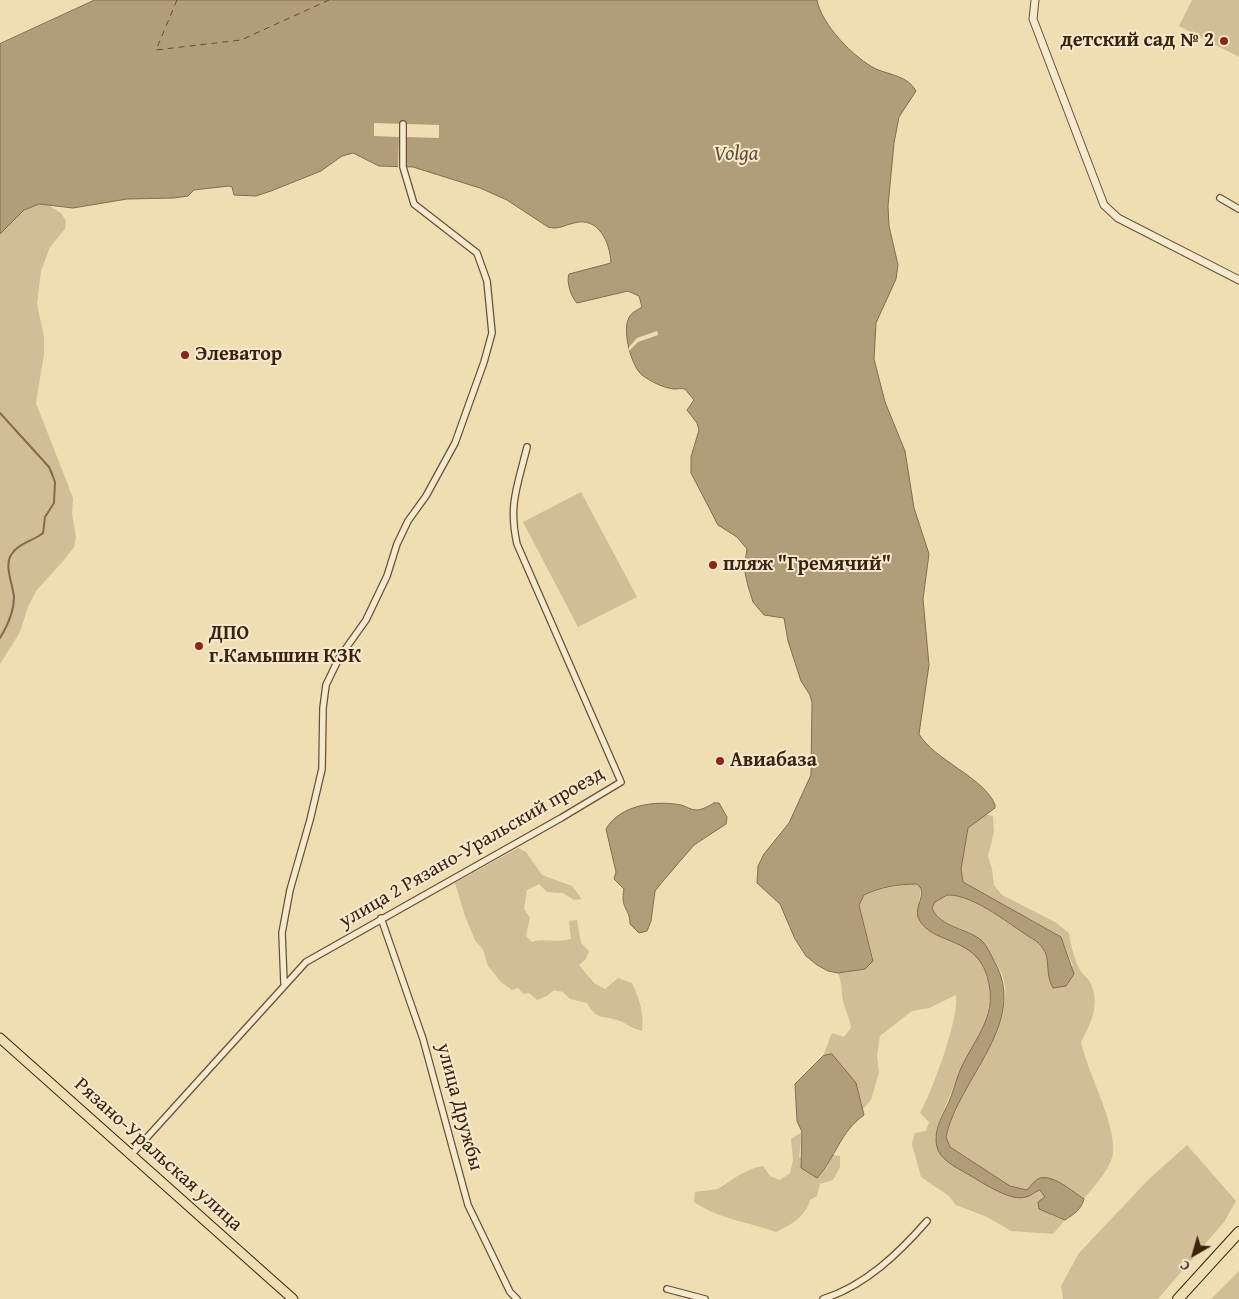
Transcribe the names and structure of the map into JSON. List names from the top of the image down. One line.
{"streets":{"main road":["Рязано-Уральская улица"],"street":["улица 2 Рязано-Уральский проезд","улица Дружбы"]},"crossings":[["улица 2 Рязано-Уральский проезд","улица Дружбы"],["улица 2 Рязано-Уральский проезд","Рязано-Уральская улица"]],"water":["Volga"],"places":["детский сад № 2","Элеватор","пляж \"Гремячий\"","ДПО г.Камышин КЗК","Авиабаза"],"north":"bottom left"}
